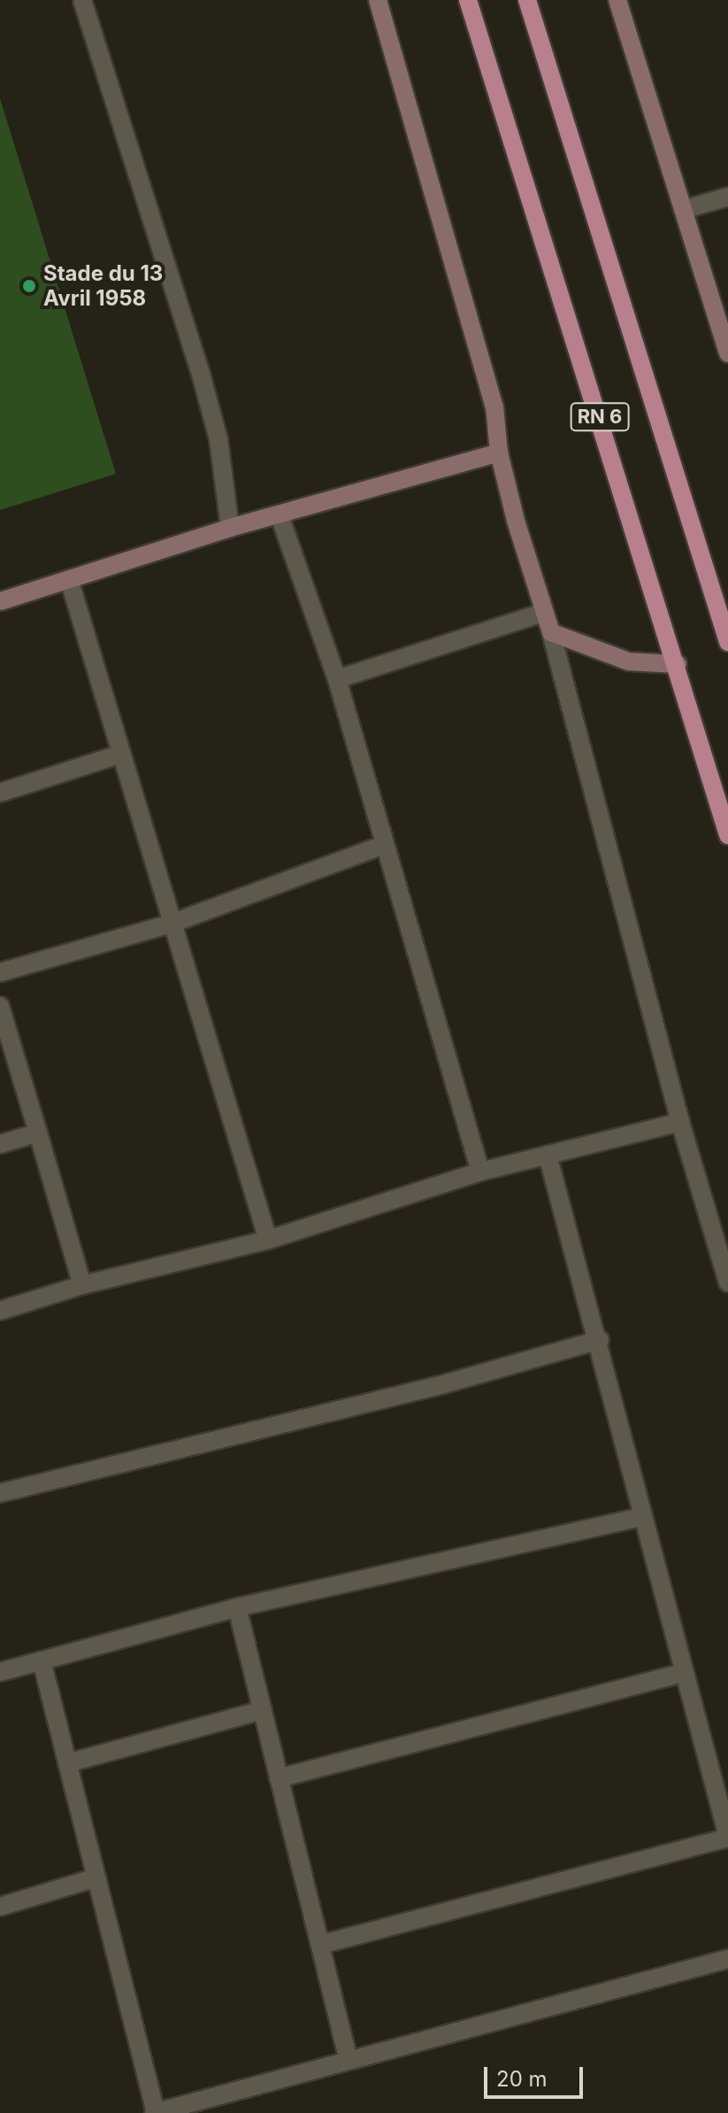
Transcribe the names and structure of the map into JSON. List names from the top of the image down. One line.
{"streets":{"main road":["RN 6"]},"places":["Stade du 13 Avril 1958"],"scale_bar":"20 m"}
